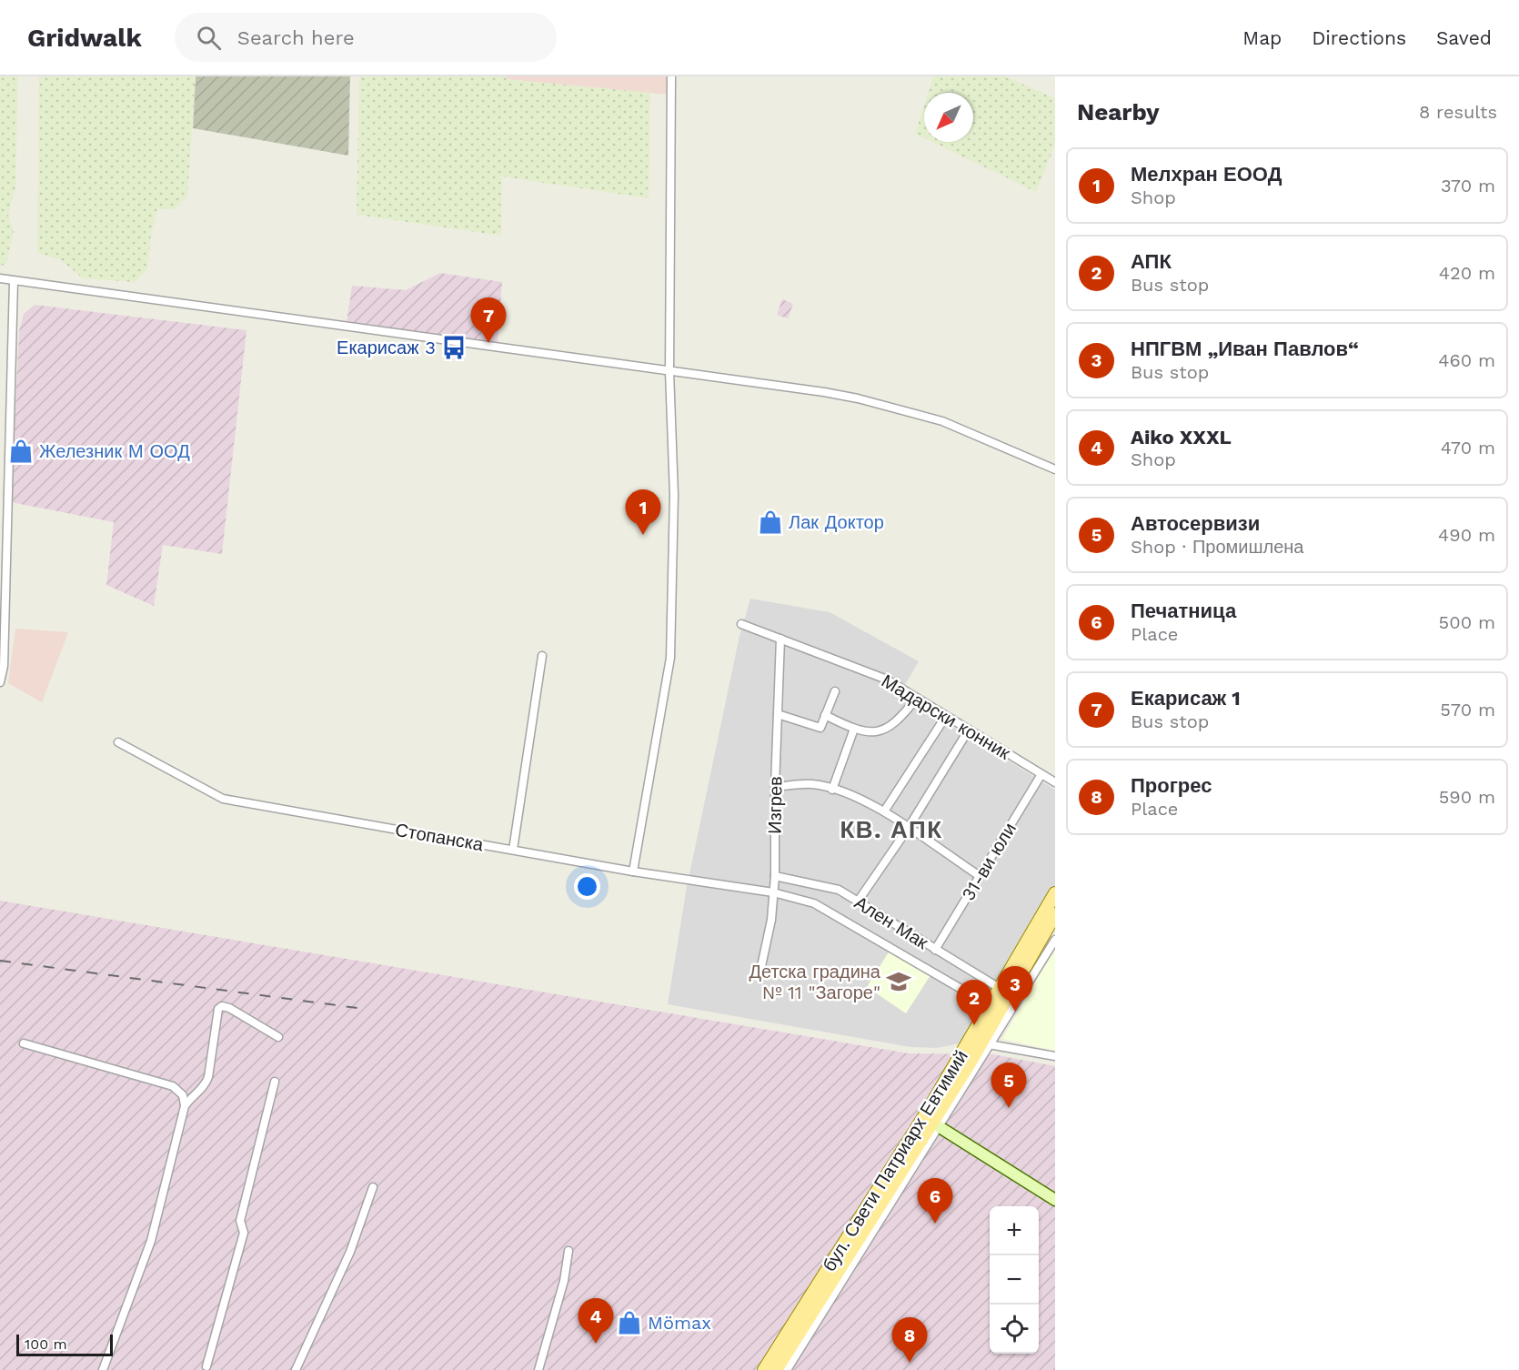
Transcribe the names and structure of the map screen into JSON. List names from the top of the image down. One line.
{"streets":{"main road":["бул. Свети Патриарх Евтимий"],"street":["Мадарски конник","Изгрев","Стопанска","31-ви юли","Ален Мак"]},"crossings":[["Мадарски конник","Изгрев"],["Мадарски конник","31-ви юли"],["Изгрев","Стопанска"],["Изгрев","Ален Мак"],["Стопанска","бул. Свети Патриарх Евтимий"],["31-ви юли","Ален Мак"],["Ален Мак","бул. Свети Патриарх Евтимий"]],"districts":["КВ. АПК"],"places":{"bus stop":["Екарисаж 3"],"shop":["Железник М ООД","Лак Доктор","Mömax"],"school or university":["Детска градина № 11 \"Загоре\""]},"scale_bar":"100 m","north":"bottom left","page":{"header":"Gridwalk","search":"Search here","nav":["Map","Directions","Saved"],"heading":["Nearby","8 results"],"list":[{"mark":"1","name":"Мелхран ЕООД","note":"Shop","value":"370 m"},{"mark":"2","name":"АПК","note":"Bus stop","value":"420 m"},{"mark":"3","name":"НПГВМ „Иван Павлов“","note":"Bus stop","value":"460 m"},{"mark":"4","name":"Aiko XXXL","note":"Shop","value":"470 m"},{"mark":"5","name":"Автосервизи","note":"Shop · Промишлена","value":"490 m"},{"mark":"6","name":"Печатница","note":"Place","value":"500 m"},{"mark":"7","name":"Екарисаж 1","note":"Bus stop","value":"570 m"},{"mark":"8","name":"Прогрес","note":"Place","value":"590 m"}],"pins":["7","1","3","2","5","6","4","8"],"map_buttons":["+","−"],"scale":"100 m"}}
